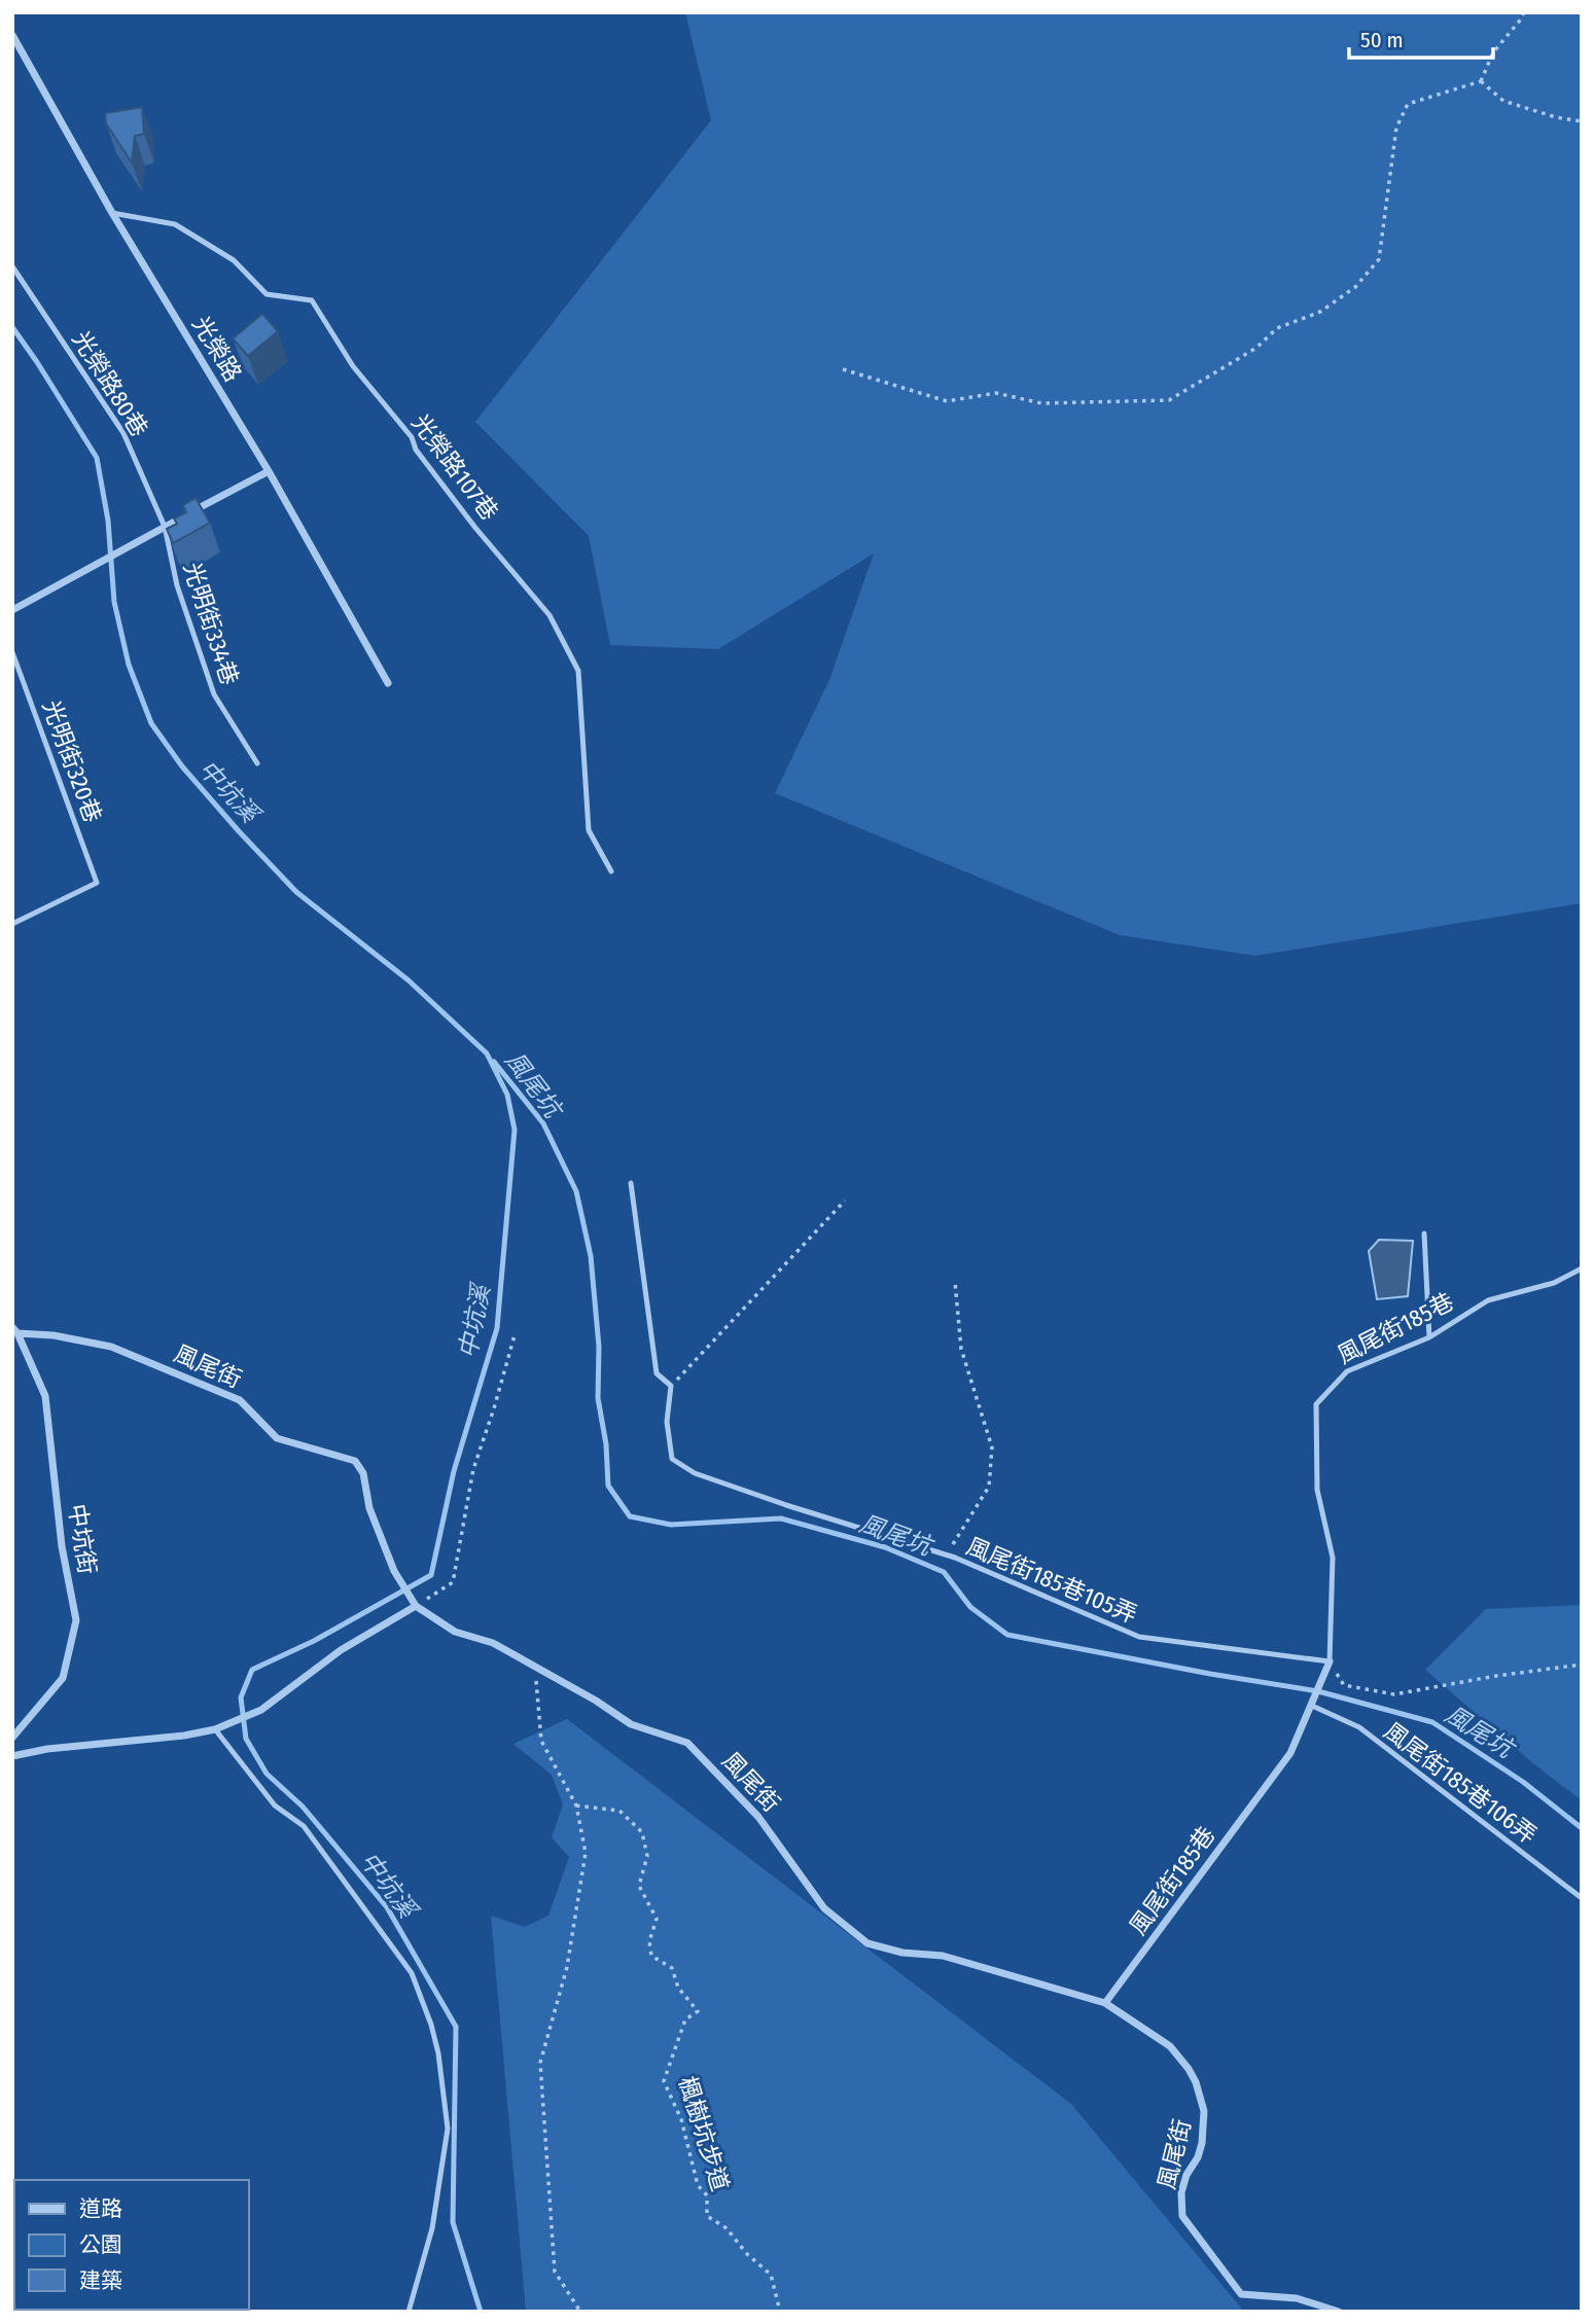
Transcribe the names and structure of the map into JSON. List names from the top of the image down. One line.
{"streets":{"street":["光榮路","風尾街185巷","風尾街","中坑街"],"lane":["光榮路80巷","光榮路107巷","光明街334巷","光明街320巷","風尾街185巷105弄","風尾街185巷106弄"],"path":["楓樹坑步道"]},"crossings":[["光榮路","光榮路107巷"],["光榮路80巷","光明街334巷"],["風尾街185巷","風尾街"],["風尾街185巷","風尾街185巷105弄"],["風尾街185巷","風尾街185巷106弄"],["風尾街","中坑街"]],"water":["中坑溪","風尾坑"],"legend":["道路","公園","建築"],"scale_bar":"50 m"}
